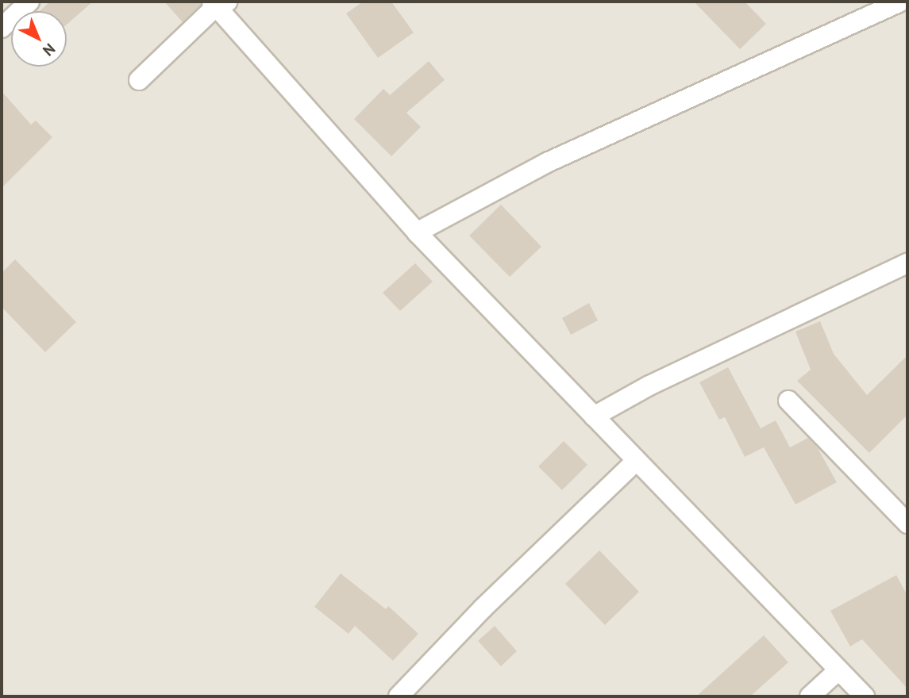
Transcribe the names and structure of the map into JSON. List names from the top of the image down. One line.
{"north":"bottom right"}
